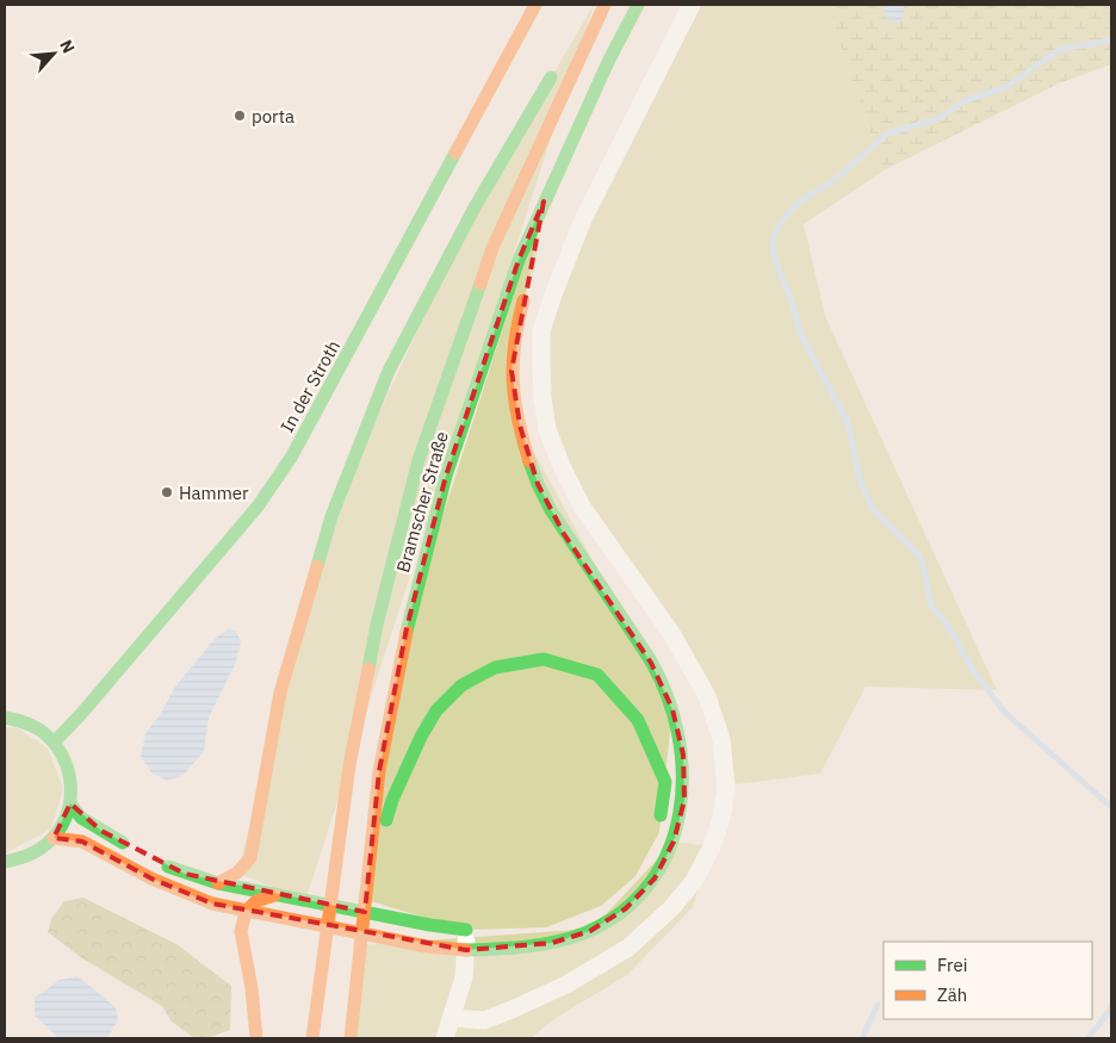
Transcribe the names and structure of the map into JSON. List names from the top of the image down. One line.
{"streets":{"main road":["In der Stroth","Bramscher Straße"]},"places":["porta","Hammer"],"legend":["Frei","Zäh"],"north":"top right"}
